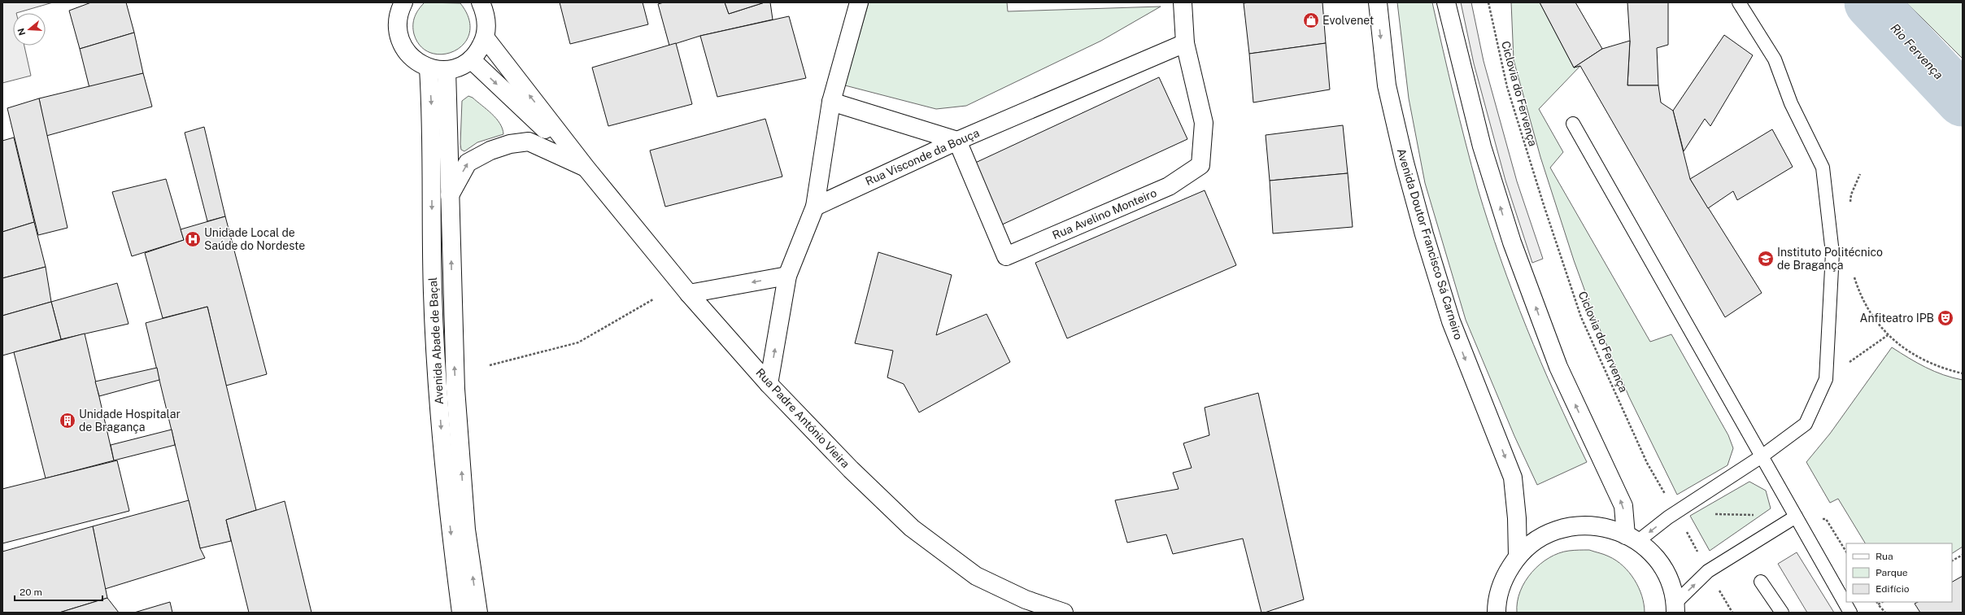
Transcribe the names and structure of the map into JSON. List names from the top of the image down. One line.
{"streets":{"street":["Rua Visconde da Bouça","Rua Avelino Monteiro","Avenida Doutor Francisco Sá Carneiro","Avenida Abade de Baçal","Rua Padre António Vieira"],"path":["Ciclovia do Fervença"]},"crossings":[["Rua Visconde da Bouça","Rua Avelino Monteiro"]],"water":["Rio Fervença"],"places":{"shop":["Evolvenet"],"hospital":["Unidade Local de Saúde do Nordeste"],"school or university":["Instituto Politécnico de Bragança"],"theatre":["Anfiteatro IPB"],"building":["Unidade Hospitalar de Bragança"]},"legend":["Rua","Parque","Edifício"],"scale_bar":"20 m","north":"left"}
